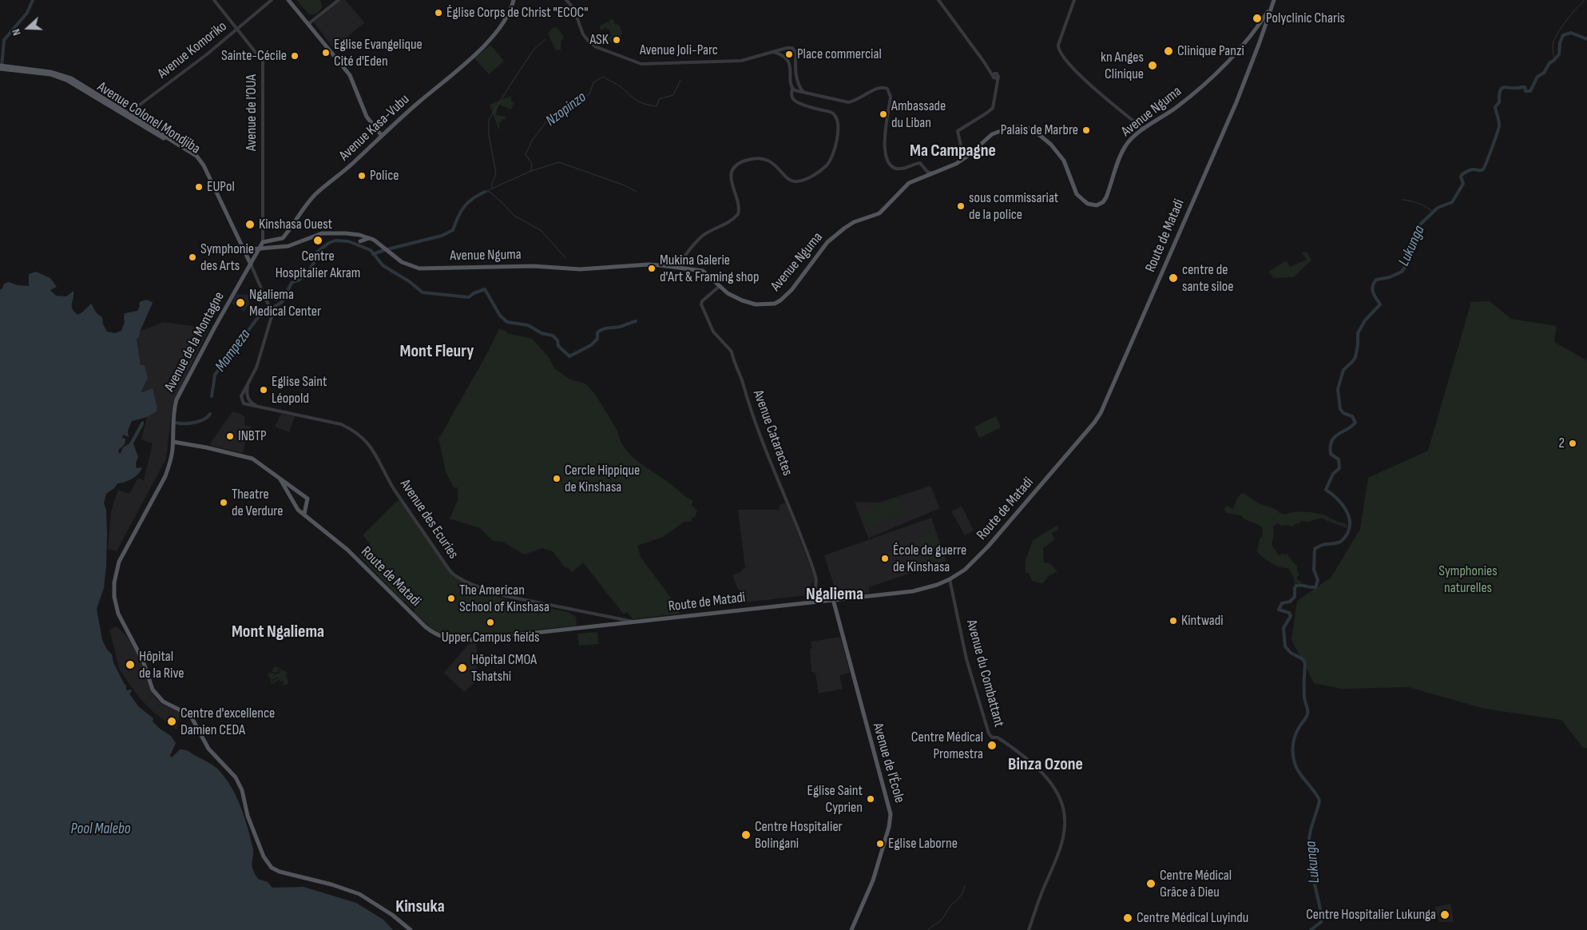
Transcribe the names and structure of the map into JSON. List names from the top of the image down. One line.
{"streets":{"main road":["Avenue Nguma","Avenue Colonel Mondjiba","Avenue Kasa-Vubu","Route de Matadi","Avenue de la Montagne","Avenue de l'École"],"street":["Avenue Komoriko","Avenue Joli-Parc","Avenue de l’OUA","Avenue Cataractes","Avenue des Ecuries","Avenue du Combattant"]},"crossings":[["Avenue Komoriko","Avenue de l’OUA"],["Avenue Komoriko","Avenue Colonel Mondjiba"],["Avenue Nguma","Avenue Colonel Mondjiba"],["Avenue Nguma","Route de Matadi"],["Avenue Nguma","Avenue Cataractes"],["Avenue de l’OUA","Avenue Kasa-Vubu"],["Avenue Colonel Mondjiba","Avenue de la Montagne"],["Avenue Colonel Mondjiba","Avenue des Ecuries"],["Route de Matadi","Avenue de la Montagne"],["Route de Matadi","Avenue Cataractes"],["Route de Matadi","Avenue des Ecuries"],["Route de Matadi","Avenue du Combattant"],["Route de Matadi","Avenue de l'École"],["Avenue de la Montagne","Avenue des Ecuries"]],"districts":["Ma Campagne","Mont Fleury","Ngaliema","Mont Ngaliema","Binza Ozone","Kinsuka"],"water":["Nzopinzo","Lukunga","Mampeza","Pool Malebo"],"parks":["Symphonies naturelles"],"places":["Église Corps de Christ \"ECOC\"","Polyclinic Charis","ASK","Clinique Panzi","Eglise Evangelique Cité d'Eden","Place commercial","Sainte-Cécile","kn Anges Clinique","Ambassade du Liban","Palais de Marbre","Police","EUPol","sous commissariat de la police","Kinshasa Ouest","Centre Hospitalier Akram","Symphonie des Arts","Mukina Galerie d'Art & Framing shop","centre de sante siloe","Ngaliema Medical Center","Eglise Saint Léopold","INBTP","2","Cercle Hippique de Kinshasa","Theatre de Verdure","École de guerre de Kinshasa","The American School of Kinshasa","Kintwadi","Upper Campus fields","Hôpital de la Rive","Hôpital CMOA Tshatshi","Centre d'excellence Damien CEDA","Centre Médical Promestra","Eglise Saint Cyprien","Centre Hospitalier Bolingani","Eglise Laborne","Centre Médical Grâce à Dieu","Centre Hospitalier Lukunga","Centre Médical Luyindu"],"north":"left"}
